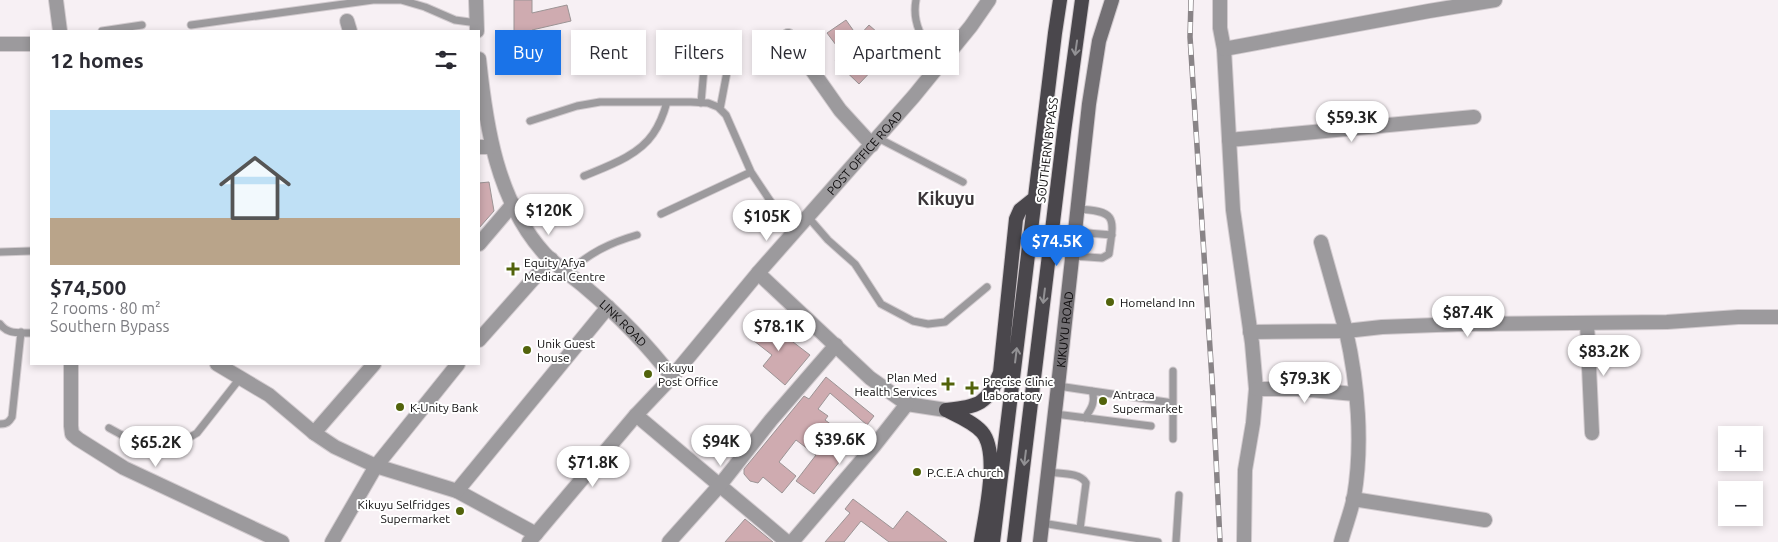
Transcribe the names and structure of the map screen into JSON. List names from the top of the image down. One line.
{"streets":{"highway":["SOUTHERN BYPASS"],"main road":["KIKUYU ROAD"],"street":["POST OFFICE ROAD","LINK ROAD"]},"crossings":[["POST OFFICE ROAD","LINK ROAD"]],"districts":["Kikuyu"],"places":{"health":["Equity Afya Medical Centre","Plan Med Health Services","Precise Clinic Laboratory"],"other":["Homeland Inn","Unik Guest house","Kikuyu Post Office","Antraca Supermarket","K-Unity Bank","P.C.E.A church","Kikuyu Selfridges Supermarket"]},"page":{"chip":["Buy","Rent","Filters","New","Apartment"],"heading":"12 homes","list":[{"name":"$74,500","note":"2 rooms · 80 m² · Southern Bypass"}],"price":["$59.3K","$120K","$105K","$74.5K","$87.4K","$78.1K","$83.2K","$79.3K","$39.6K","$94K","$65.2K","$71.8K"],"map_buttons":["+","−"]}}
